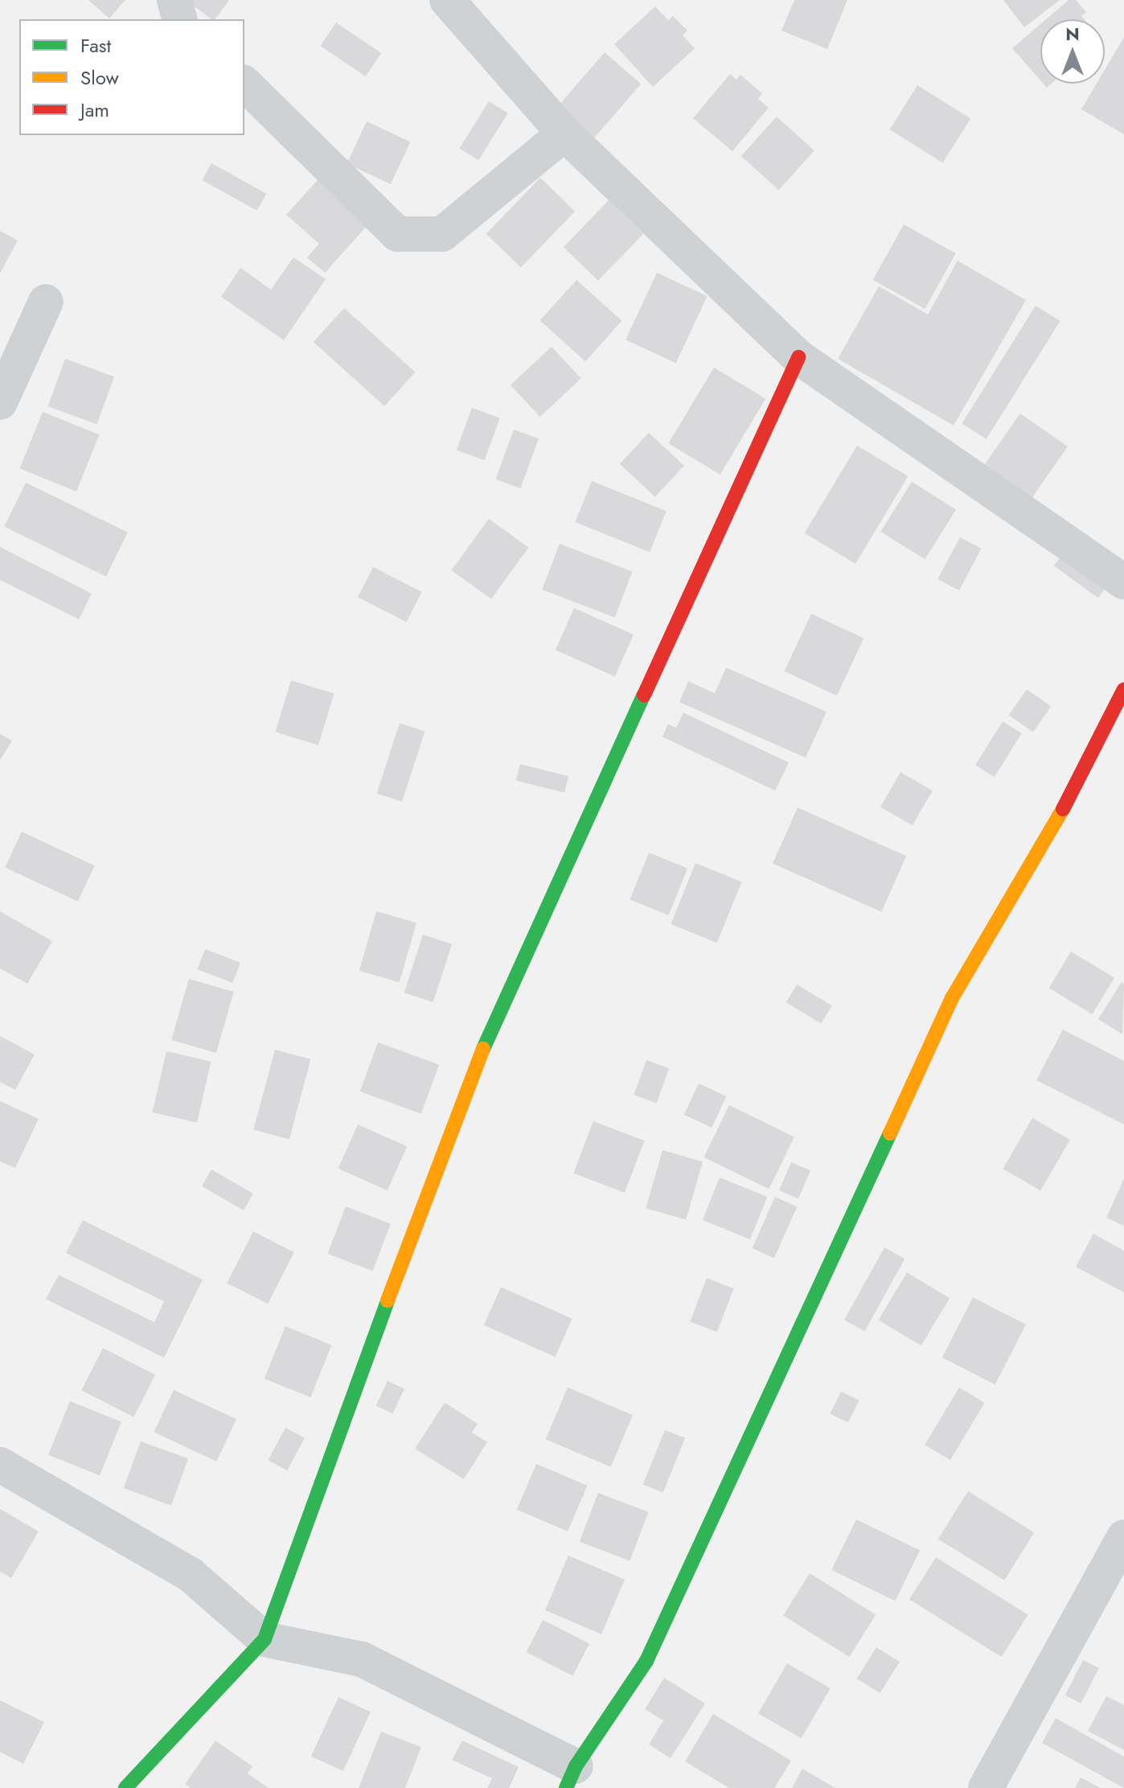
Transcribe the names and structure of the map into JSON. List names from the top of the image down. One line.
{"legend":["Fast","Slow","Jam"],"north":"top"}
